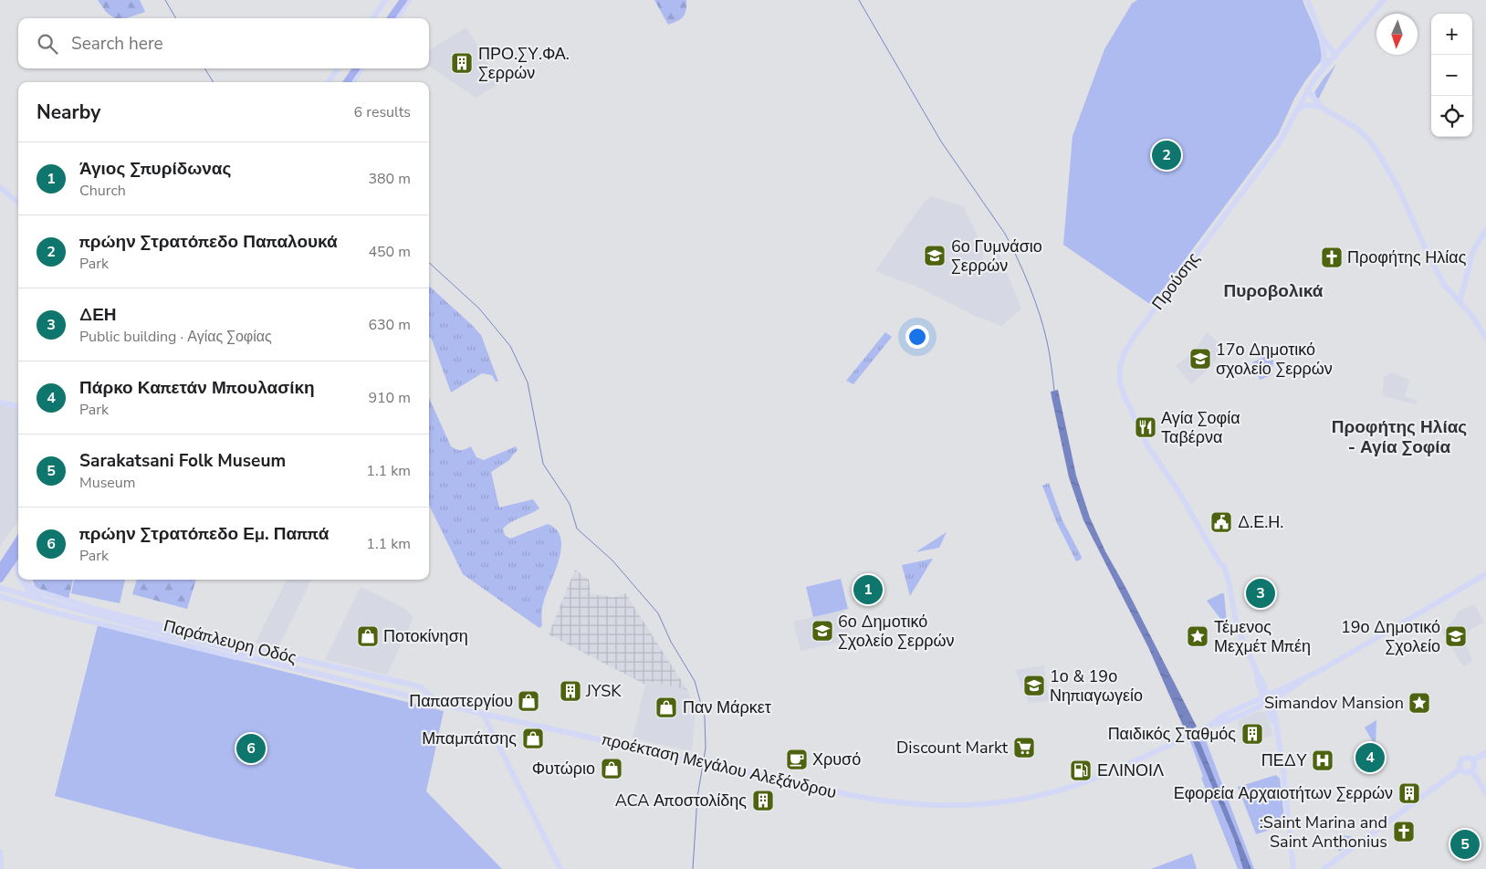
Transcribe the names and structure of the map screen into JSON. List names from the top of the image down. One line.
{"streets":{"main road":["Προύσης","Παράπλευρη Οδός","προέκταση Μεγάλου Αλεξάνδρου"]},"crossings":[["Παράπλευρη Οδός","προέκταση Μεγάλου Αλεξάνδρου"]],"districts":["Πυροβολικά","Προφήτης Ηλίας - Αγία Σοφία"],"places":{"building":["ΠΡΟ.ΣΥ.ΦΑ. Σερρών","JYSK","Παιδικός Σταθμός","Εφορεία Αρχαιοτήτων Σερρών","ACA Αποστολίδης"],"school or university":["6ο Γυμνάσιο Σερρών","17ο Δημοτικό σχολείο Σερρών","6ο Δημοτικό Σχολείο Σερρών","19ο Δημοτικό Σχολείο","1ο & 19ο Νηπιαγωγείο"],"church":["Προφήτης Ηλίας",":Saint Marina and Saint Anthonius"],"restaurant":["Αγία Σοφία Ταβέρνα"],"public building":["Δ.Ε.Η."],"shop":["Ποτοκίνηση","Παπαστεργίου","Παν Μάρκετ","Μπαμπάτσης","Φυτώριο"],"place":["Τέμενος Μεχμέτ Μπέη","Simandov Mansion"],"supermarket":["Discount Markt"],"cafe":["Χρυσό"],"hospital":["ΠΕΔΥ"],"fuel station":["ΕΛΙΝΟΙΛ"]},"north":"bottom","page":{"map_buttons":["+","−"],"search":"Search here","heading":["Nearby","6 results"],"pins":["2","1","3","6","4","5"],"list":[{"mark":"1","name":"Άγιος Σπυρίδωνας","note":"Church","value":"380 m"},{"mark":"2","name":"πρώην Στρατόπεδο Παπαλουκά","note":"Park","value":"450 m"},{"mark":"3","name":"ΔΕΗ","note":"Public building · Αγίας Σοφίας","value":"630 m"},{"mark":"4","name":"Πάρκο Καπετάν Μπουλασίκη","note":"Park","value":"910 m"},{"mark":"5","name":"Sarakatsani Folk Museum","note":"Museum","value":"1.1 km"},{"mark":"6","name":"πρώην Στρατόπεδο Εμ. Παππά","note":"Park","value":"1.1 km"}]}}
